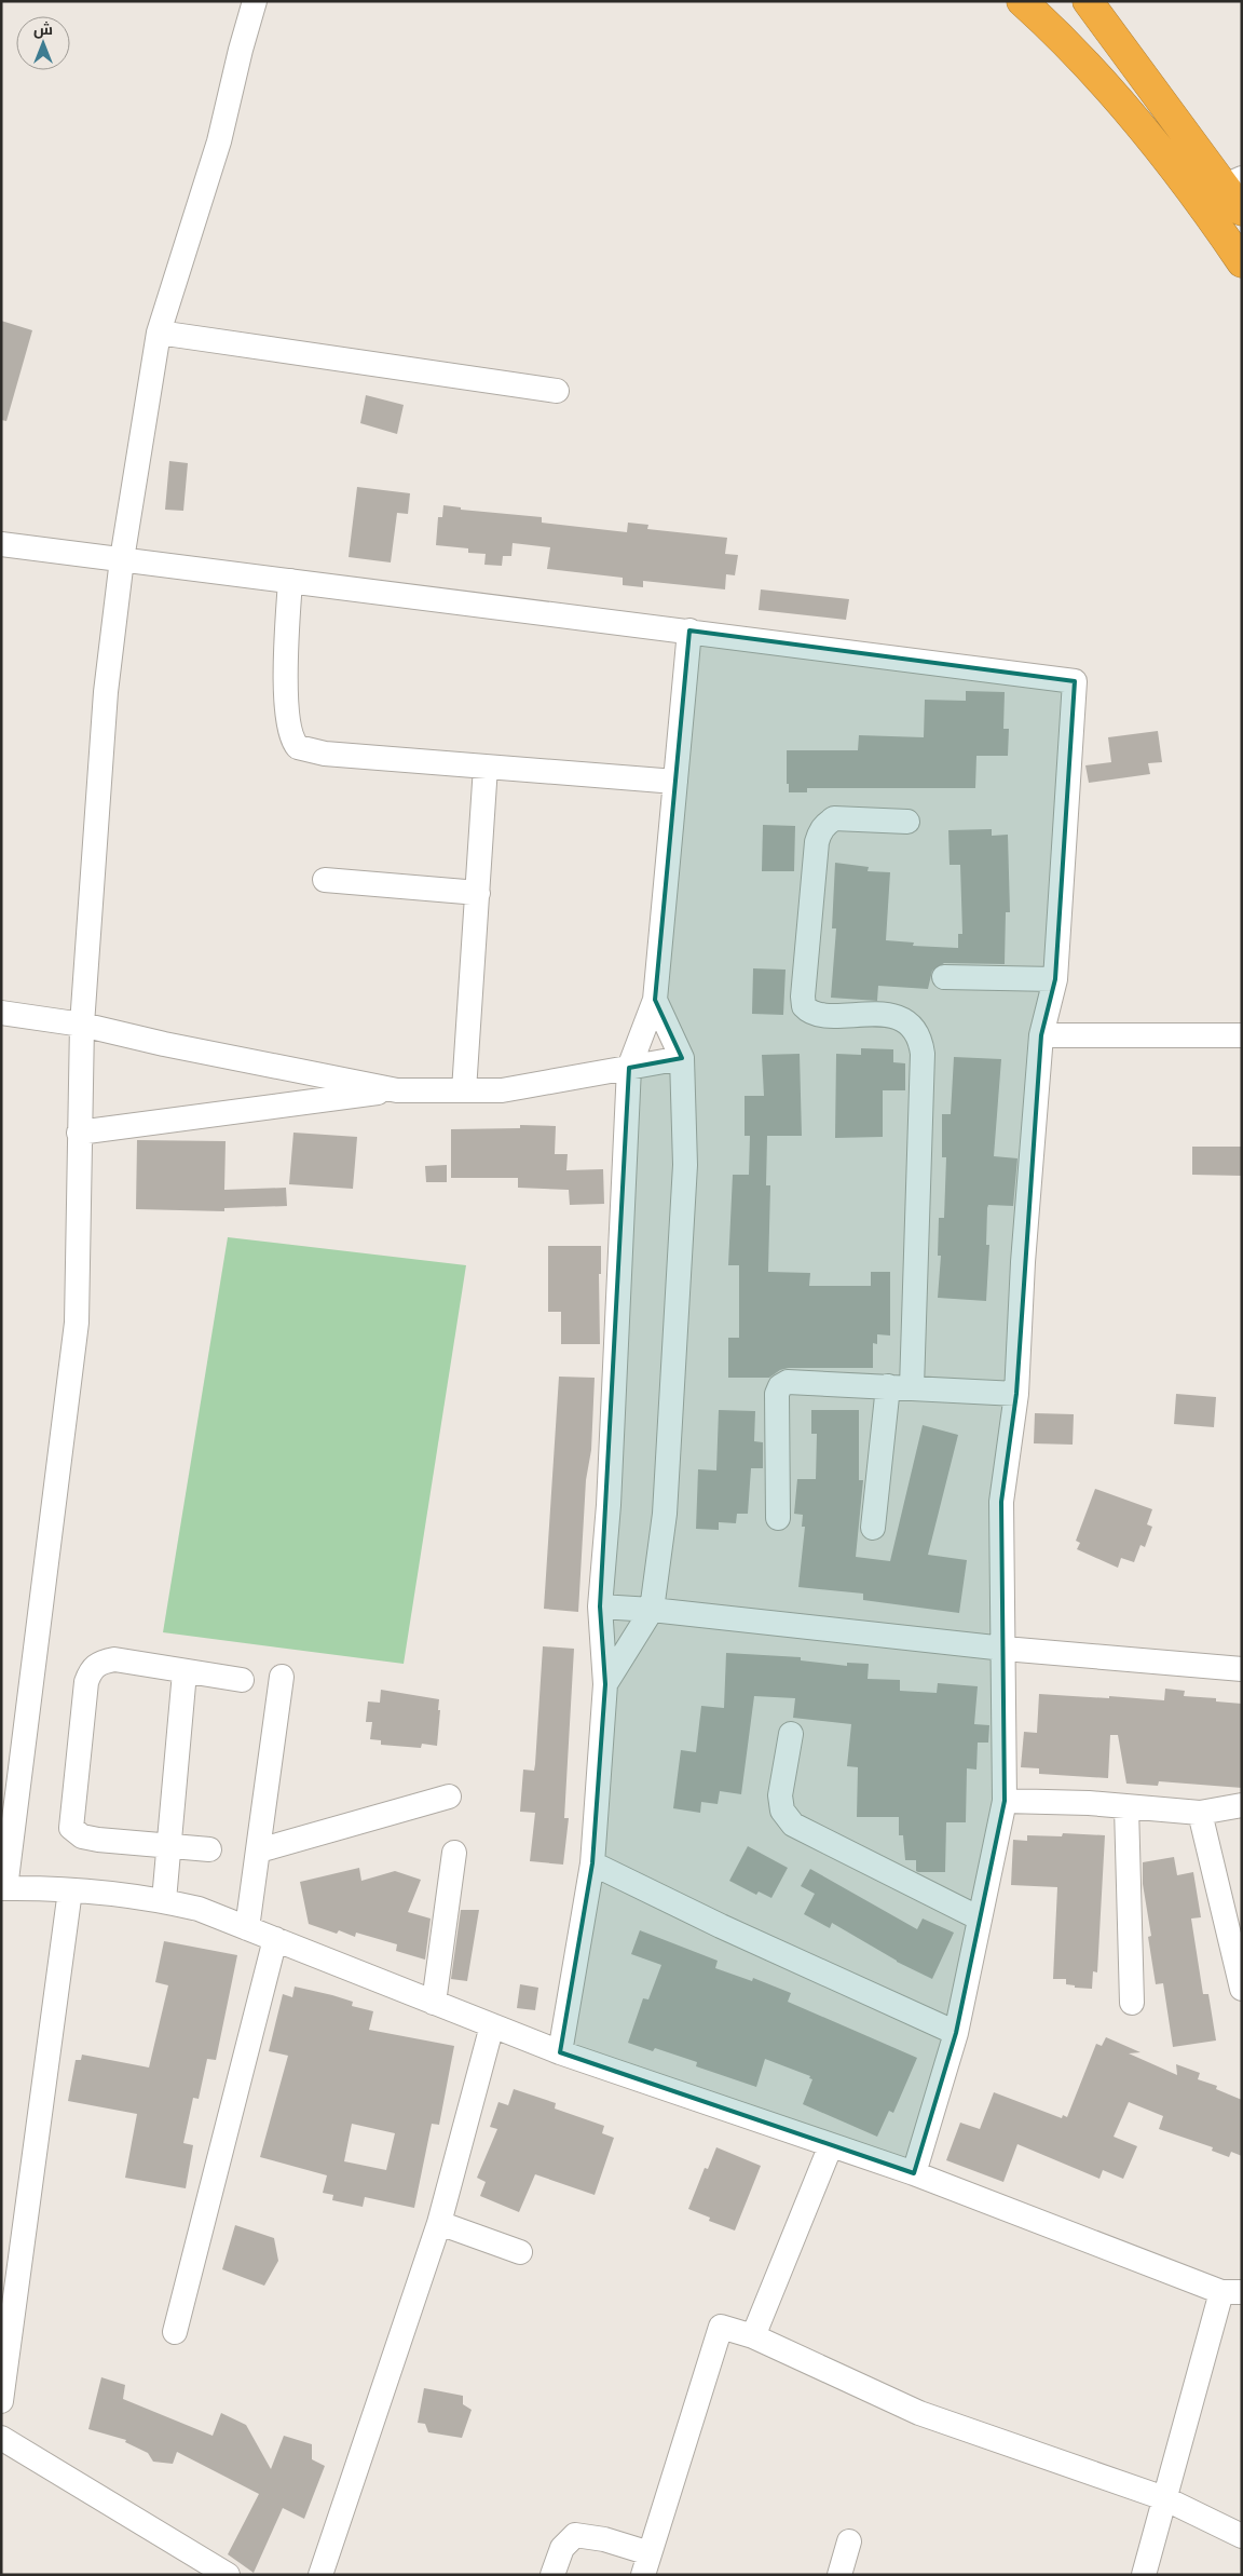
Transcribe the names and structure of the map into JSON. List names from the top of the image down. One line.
{"north":"top"}
